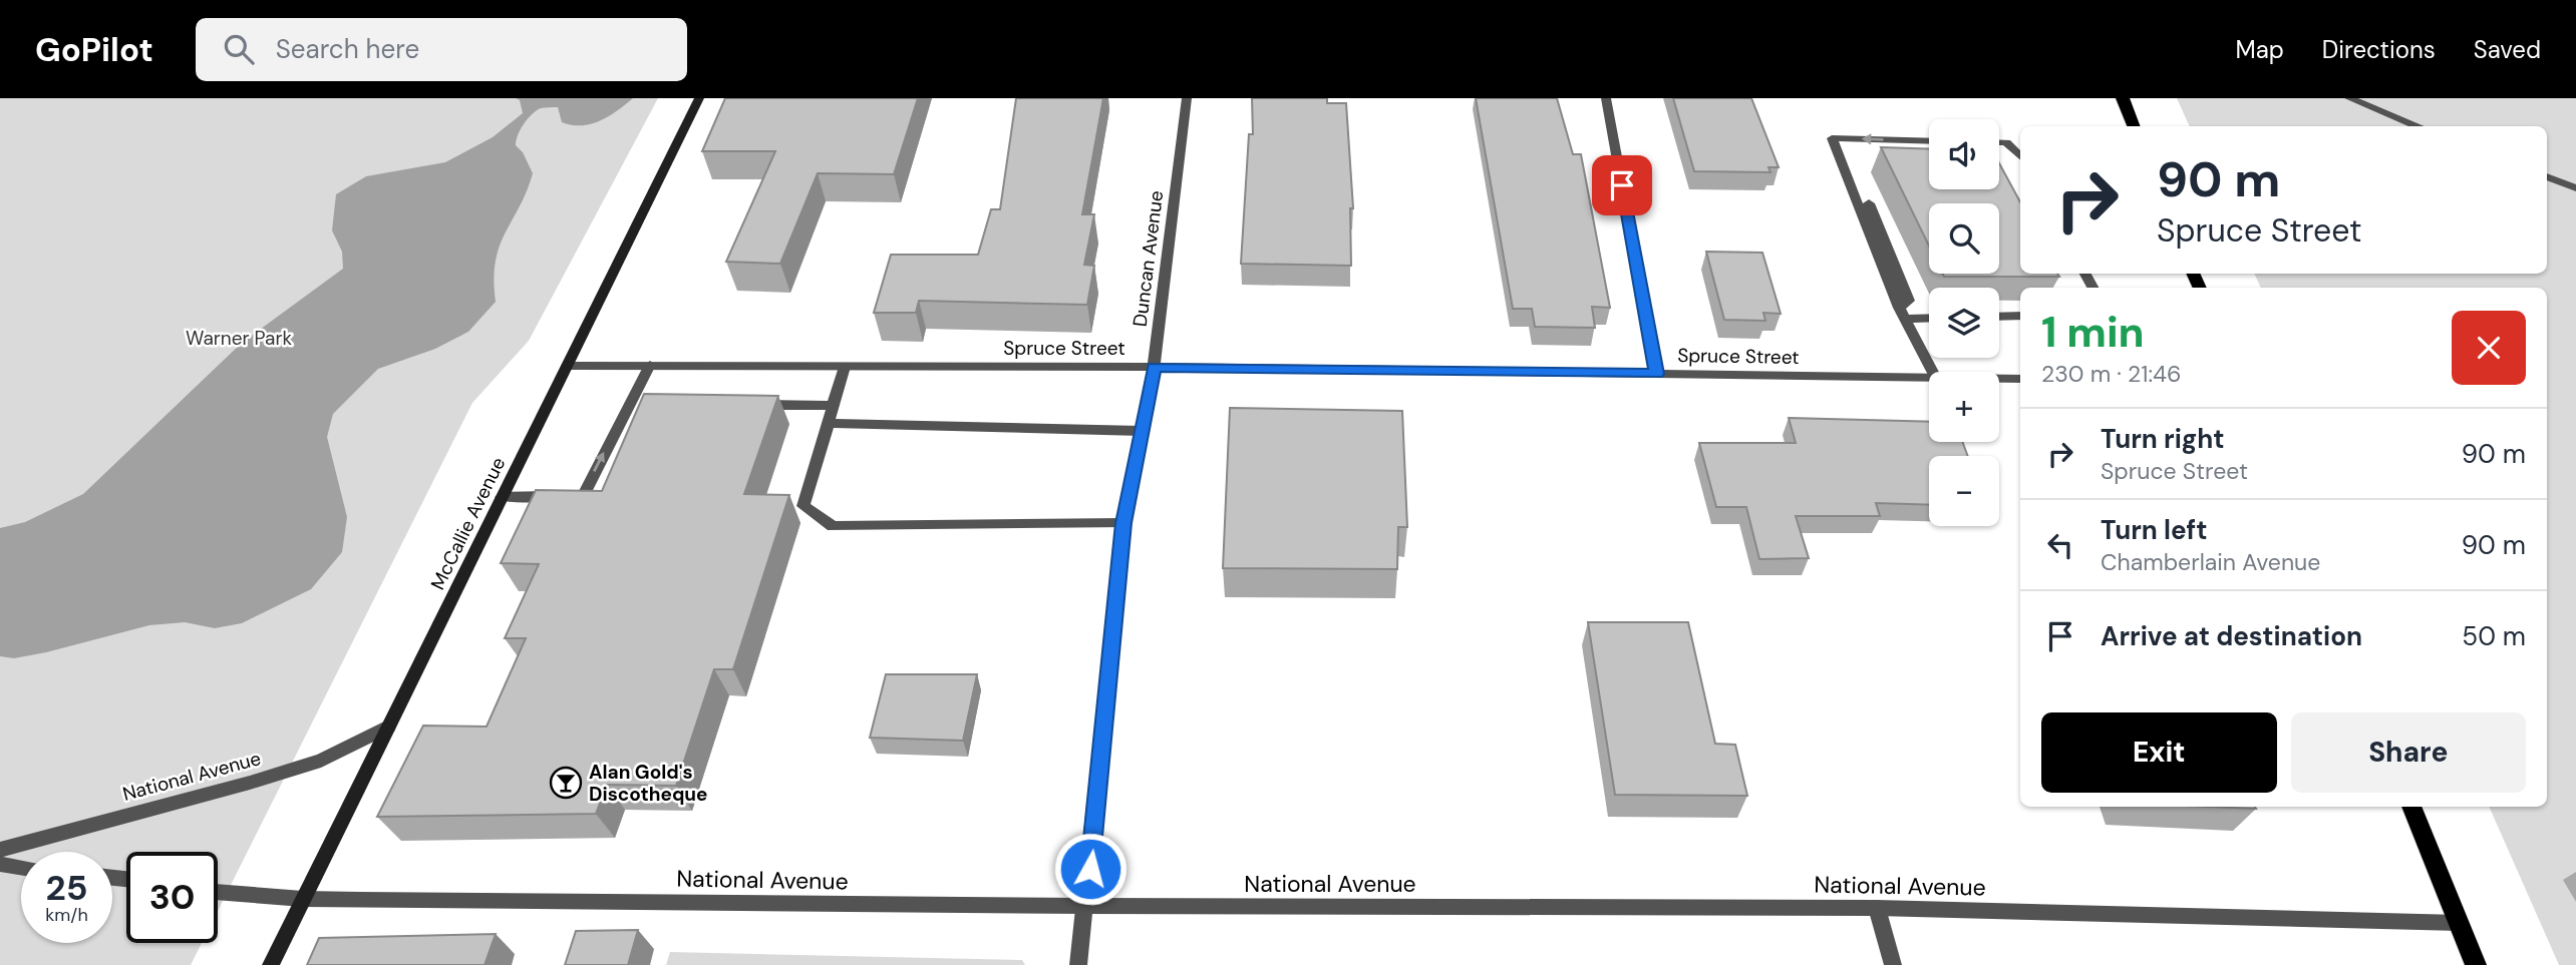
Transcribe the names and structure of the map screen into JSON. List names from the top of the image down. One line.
{"streets":{"main road":["McCallie Avenue"],"street":["Duncan Avenue","Spruce Street","National Avenue"]},"crossings":[["Duncan Avenue","Spruce Street"],["Duncan Avenue","National Avenue"],["Spruce Street","McCallie Avenue"],["McCallie Avenue","National Avenue"]],"parks":["Warner Park"],"places":{"bar":["Alan Gold's Discotheque"]},"page":{"header":"GoPilot","search":"Search here","nav":["Map","Directions","Saved"],"map_buttons":["+","−"],"turn":["90 m","Spruce Street"],"heading":["1 min","230 m · 21:46"],"list":[{"name":"Turn right","note":"Spruce Street","value":"90 m"},{"name":"Turn left","note":"Chamberlain Avenue","value":"90 m"},{"name":"Arrive at destination","value":"50 m"}],"buttons":["Exit","Share"],"speed":"25 km/h","limit":"30"}}
